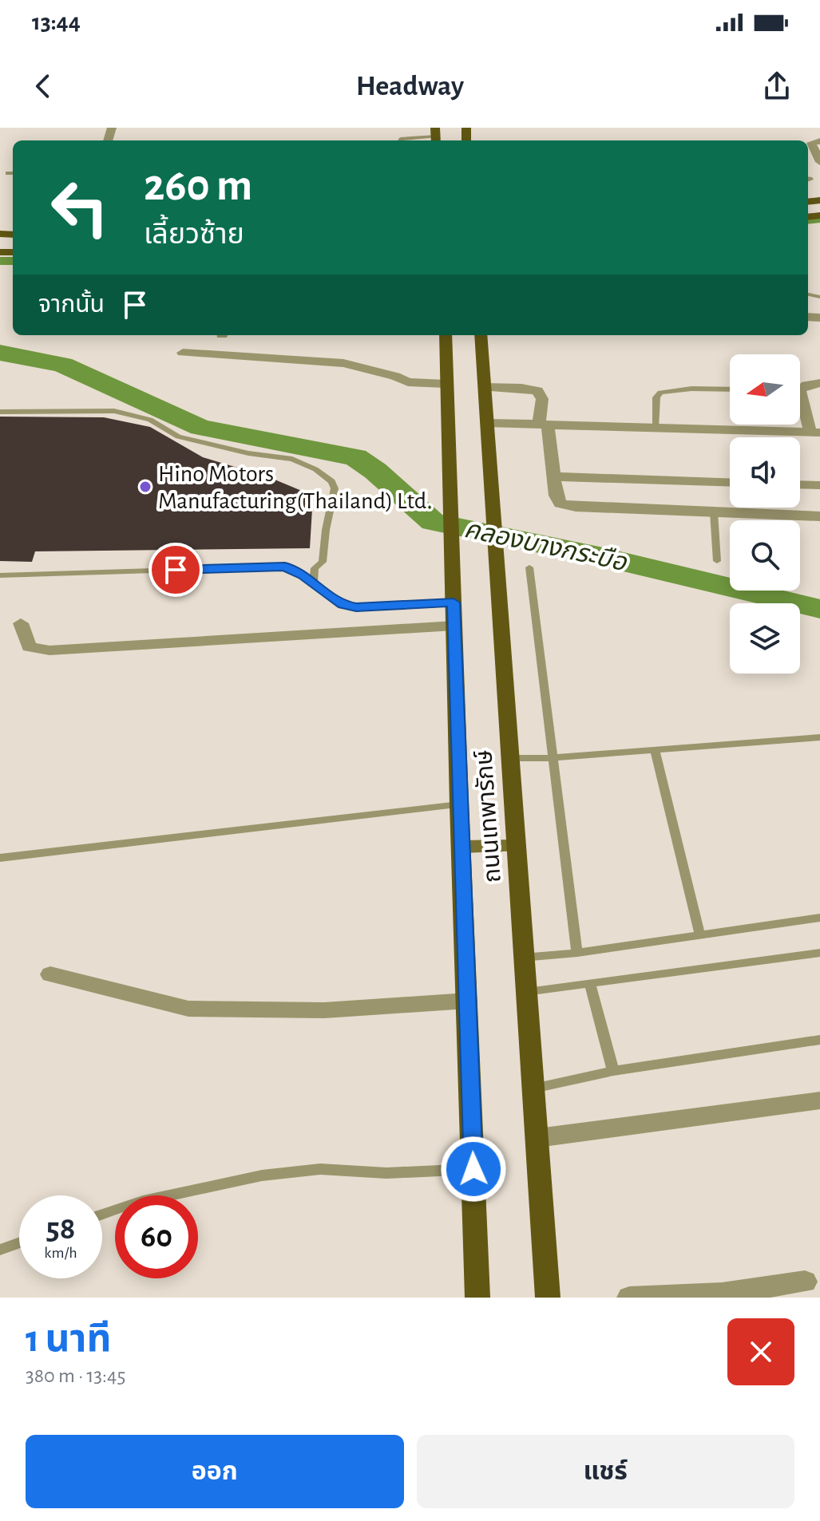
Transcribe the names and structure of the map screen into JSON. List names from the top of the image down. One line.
{"streets":{"main road":["ถนนเทพารักษ์"]},"water":["คลองบางกระบือ"],"places":["Hino Motors Manufacturing(Thailand) Ltd."],"north":"left","page":{"status":"13:44","header":"Headway","turn":["260 m","เลี้ยวซ้าย"],"then":"จากนั้น","speed":"58 km/h","limit":"60","heading":["1 นาที","380 m · 13:45"],"buttons":["ออก","แชร์"]}}
